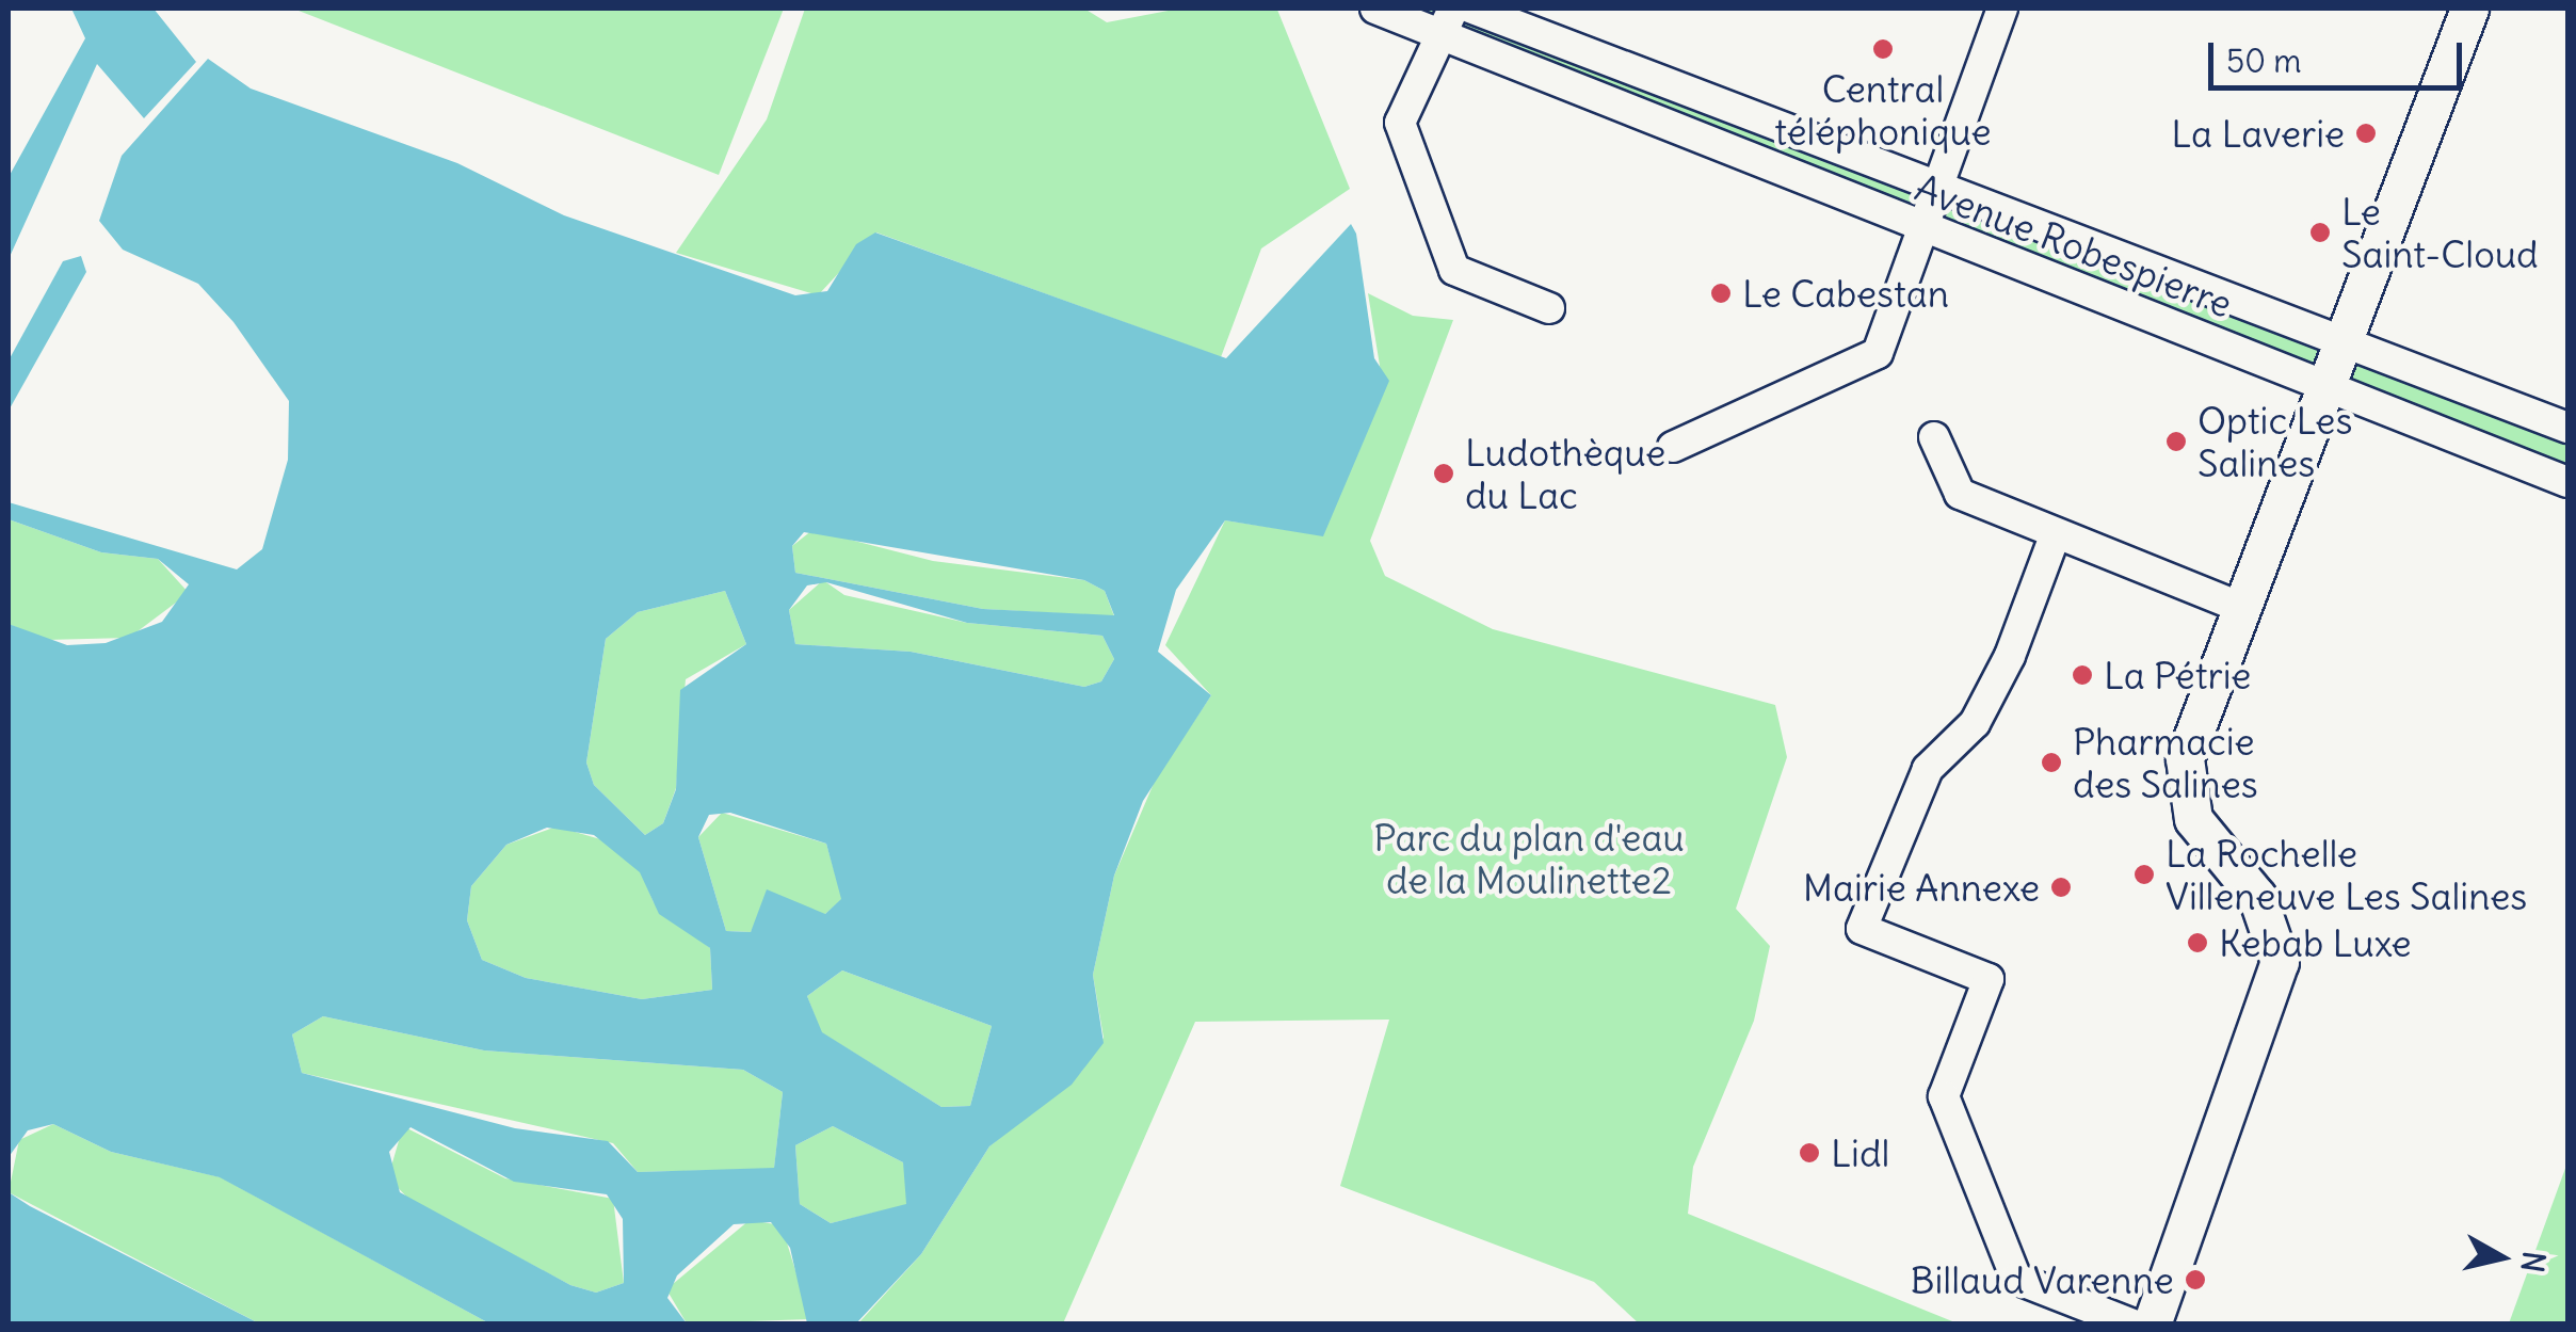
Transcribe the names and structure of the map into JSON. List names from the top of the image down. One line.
{"streets":{"street":["Avenue Robespierre"]},"parks":["Parc du plan d'eau de la Moulinette2"],"places":["Central téléphonique","La Laverie","Le Saint-Cloud","Le Cabestan","Optic Les Salines","Ludothèque du Lac","La Pétrie","Pharmacie des Salines","La Rochelle Villeneuve Les Salines","Mairie Annexe","Kebab Luxe","Lidl","Billaud Varenne"],"scale_bar":"50 m","north":"right"}
